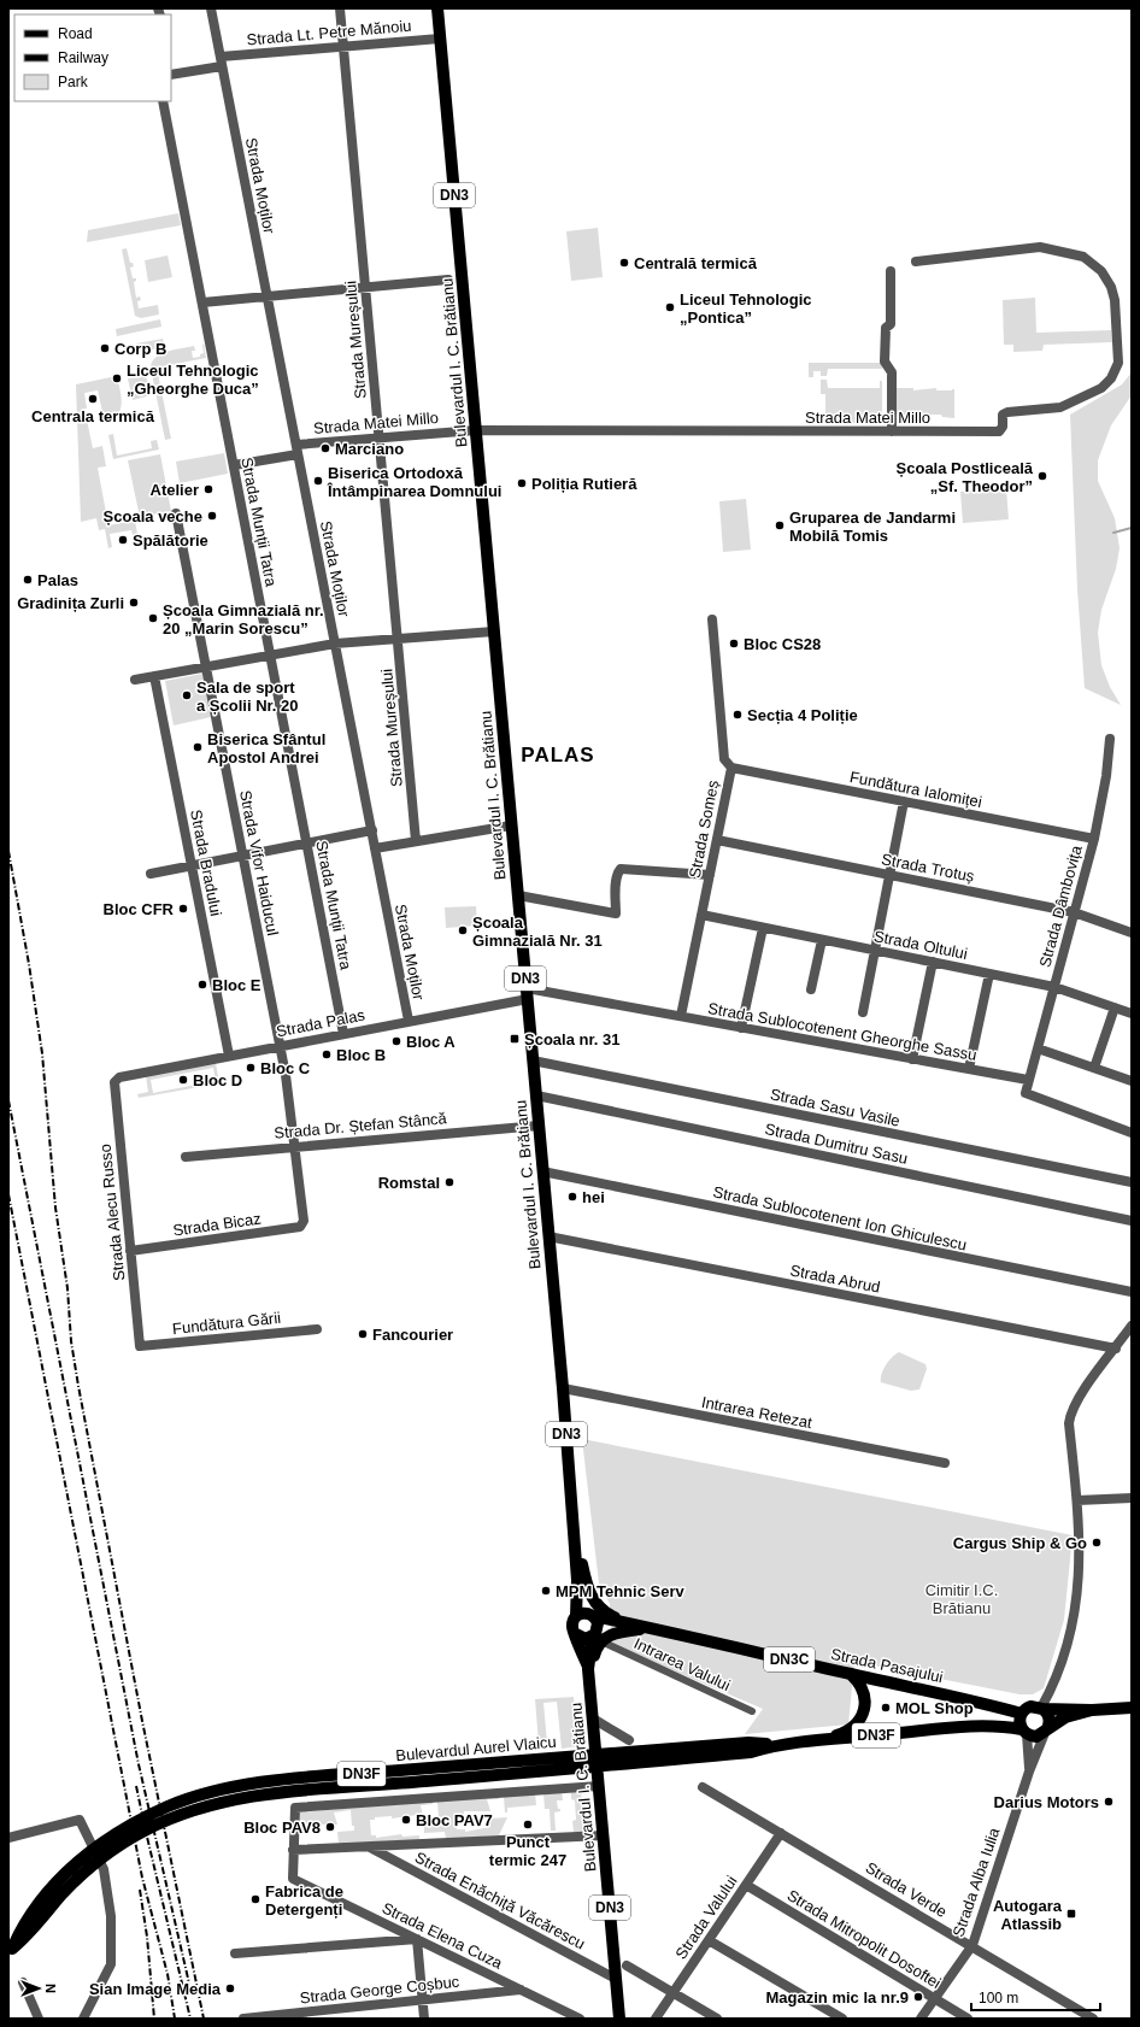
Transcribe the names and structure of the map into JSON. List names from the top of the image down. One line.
{"streets":{"main road":["DN3","Bulevardul I. C. Brătianu","DN3C","Strada Pasajului","DN3F","Bulevardul Aurel Vlaicu"],"street":["Strada Lt. Petre Mănoiu","Strada Moților","Strada Mureșului","Strada Matei Millo","Strada Munții Tatra","Fundătura Ialomiței","Strada Someș","Strada Bradului","Strada Vifor Haiducul","Strada Trotuș","Strada Dâmbovița","Strada Oltului","Strada Palas","Strada Sublocotenent Gheorghe Sassu","Strada Sasu Vasile","Strada Dr. Ștefan Stâncă","Strada Dumitru Sasu","Strada Alecu Russo","Strada Sublocotenent Ion Ghiculescu","Strada Bicaz","Strada Abrud","Fundătura Gării","Intrarea Retezat","Intrarea Valului","Strada Alba Iulia","Strada Verde","Strada Enăchiță Văcărescu","Strada Valului","Strada Elena Cuza","Strada Mitropolit Dosoftei","Strada George Coșbuc"]},"crossings":[["Strada Lt. Petre Mănoiu","Strada Moților"],["Strada Lt. Petre Mănoiu","Strada Mureșului"],["Strada Lt. Petre Mănoiu","Bulevardul I. C. Brătianu"],["Strada Moților","Strada Matei Millo"],["Strada Moților","Strada Palas"],["DN3","Bulevardul I. C. Brătianu"],["DN3","Intrarea Valului"],["DN3","Strada Pasajului"],["Strada Mureșului","Strada Matei Millo"],["Bulevardul I. C. Brătianu","Strada Matei Millo"],["Bulevardul I. C. Brătianu","Strada Palas"],["Bulevardul I. C. Brătianu","Strada Sublocotenent Gheorghe Sassu"],["Bulevardul I. C. Brătianu","Strada Sasu Vasile"],["Bulevardul I. C. Brătianu","Strada Dr. Ștefan Stâncă"],["Bulevardul I. C. Brătianu","Strada Dumitru Sasu"],["Bulevardul I. C. Brătianu","Strada Sublocotenent Ion Ghiculescu"],["Bulevardul I. C. Brătianu","Strada Abrud"],["Bulevardul I. C. Brătianu","Intrarea Retezat"],["Bulevardul I. C. Brătianu","Intrarea Valului"],["Bulevardul I. C. Brătianu","Strada Pasajului"],["Bulevardul I. C. Brătianu","Strada Enăchiță Văcărescu"],["Strada Matei Millo","Strada Munții Tatra"],["Strada Munții Tatra","Strada Palas"],["Fundătura Ialomiței","Strada Someș"],["Fundătura Ialomiței","Strada Dâmbovița"],["Strada Someș","Strada Trotuș"],["Strada Someș","Strada Oltului"],["Strada Someș","Strada Sublocotenent Gheorghe Sassu"],["Strada Bradului","Strada Palas"],["Strada Vifor Haiducul","Strada Palas"],["Strada Vifor Haiducul","Strada Dr. Ștefan Stâncă"],["Strada Vifor Haiducul","Strada Bicaz"],["Strada Trotuș","Strada Dâmbovița"],["Strada Dâmbovița","Strada Oltului"],["Strada Dâmbovița","Strada Sublocotenent Gheorghe Sassu"],["Strada Palas","Strada Sublocotenent Gheorghe Sassu"],["Strada Palas","Strada Alecu Russo"],["Strada Alecu Russo","Strada Bicaz"],["Strada Alecu Russo","Fundătura Gării"],["DN3C","Strada Pasajului"],["DN3C","Bulevardul Aurel Vlaicu"],["DN3C","Strada Alba Iulia"],["Intrarea Valului","Strada Pasajului"],["Strada Pasajului","Bulevardul Aurel Vlaicu"],["Strada Pasajului","Strada Alba Iulia"],["Bulevardul Aurel Vlaicu","Strada Alba Iulia"],["Strada Alba Iulia","Strada Verde"],["Strada Alba Iulia","Strada Mitropolit Dosoftei"],["Strada Verde","Strada Valului"],["Strada Valului","Strada Mitropolit Dosoftei"],["Strada Elena Cuza","Strada George Coșbuc"]],"districts":["PALAS"],"parks":["Cimitir I.C. Brătianu"],"places":{"other":["Centrală termică","Liceul Tehnologic „Pontica”","Corp B","Liceul Tehnologic „Gheorghe Duca”","Centrala termică","Marciano","Școala Postliceală „Sf. Theodor”","Biserica Ortodoxă Întâmpinarea Domnului","Poliția Rutieră","Atelier","Școala veche","Gruparea de Jandarmi Mobilă Tomis","Spălătorie","Palas","Gradinița Zurli","Școala Gimnazială nr. 20 „Marin Sorescu”","Bloc CS28","Sala de sport a Școlii Nr. 20","Secția 4 Poliție","Biserica Sfântul Apostol Andrei","Bloc CFR","Școala Gimnazială Nr. 31","Bloc E","Bloc A","Bloc B","Bloc C","Bloc D","Romstal","hei","Fancourier","Cargus Ship & Go","MPM Tehnic Serv","MOL Shop","Darius Motors","Bloc PAV7","Punct termic 247","Bloc PAV8","Fabrica de Detergenți","Sian Image Media","Magazin mic la nr.9"],"transit":["Școala nr. 31","Autogara Atlassib"]},"legend":["Road","Railway","Park"],"scale_bar":"100 m","north":"right"}
